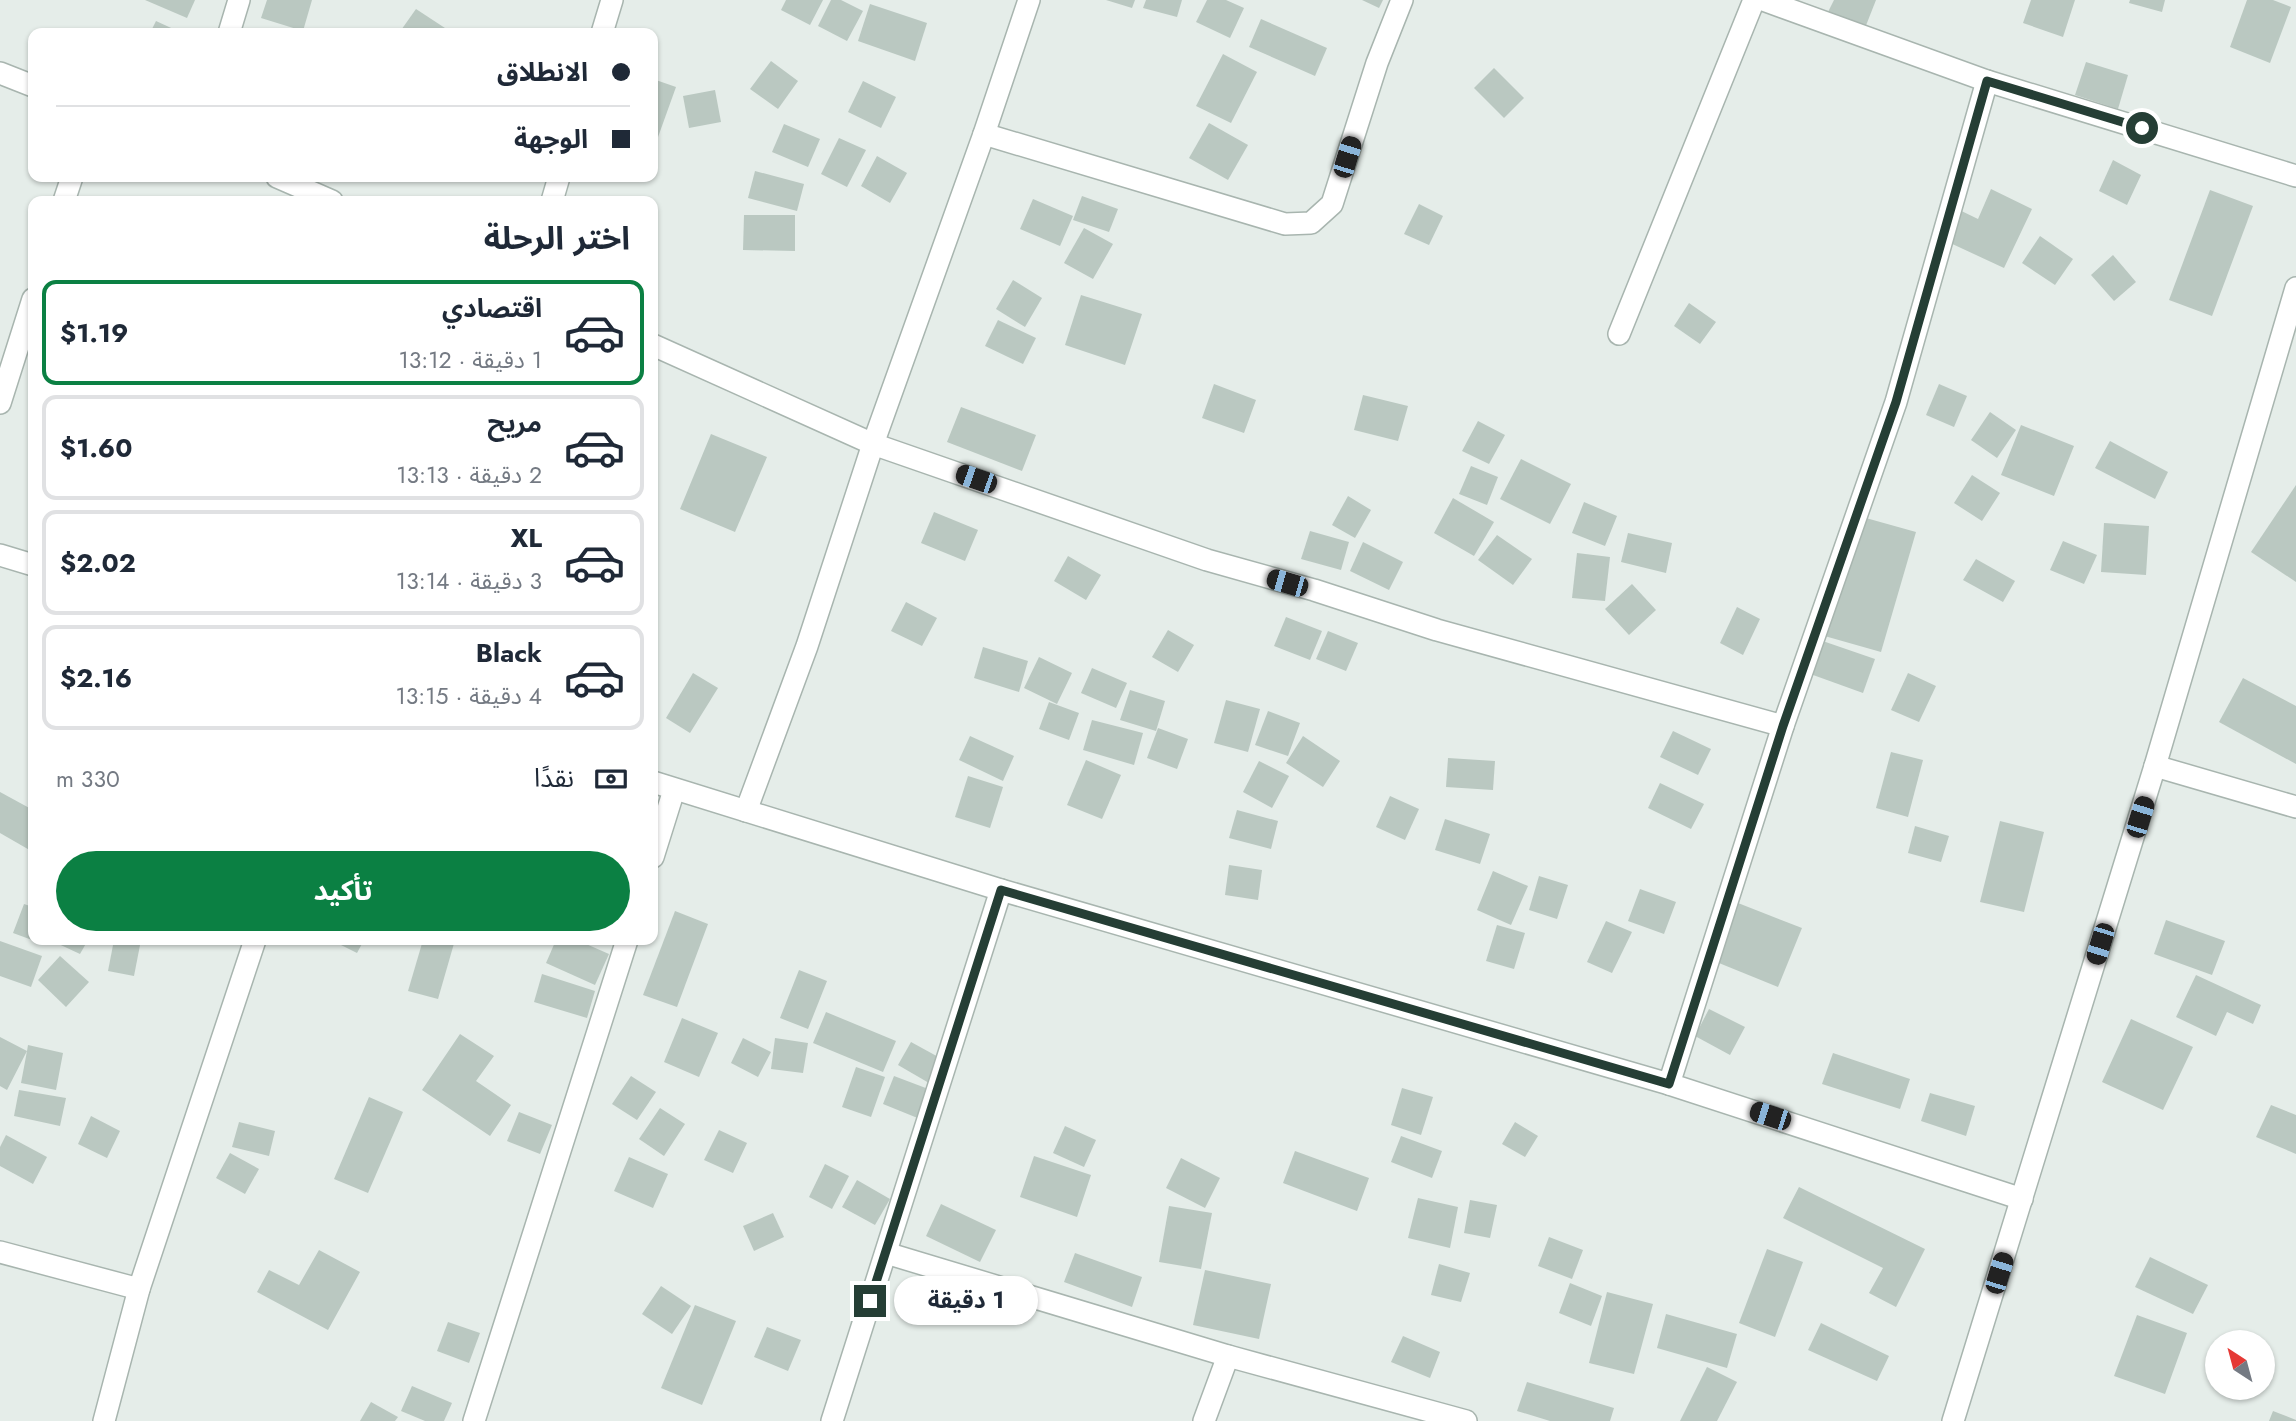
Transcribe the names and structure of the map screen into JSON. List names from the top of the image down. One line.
{"north":"top left","page":{"banner":["الانطلاق","الوجهة"],"heading":"اختر الرحلة","list":[{"name":"اقتصادي","note":"1 دقيقة · 13:12","value":"$1.19"},{"name":"مريح","note":"2 دقيقة · 13:13","value":"$1.60"},{"name":"XL","note":"3 دقيقة · 13:14","value":"$2.02"},{"name":"Black","note":"4 دقيقة · 13:15","value":"$2.16"}],"pay":["نقدًا","330 m"],"buttons":"تأكيد","bubble":"1 دقيقة"}}
